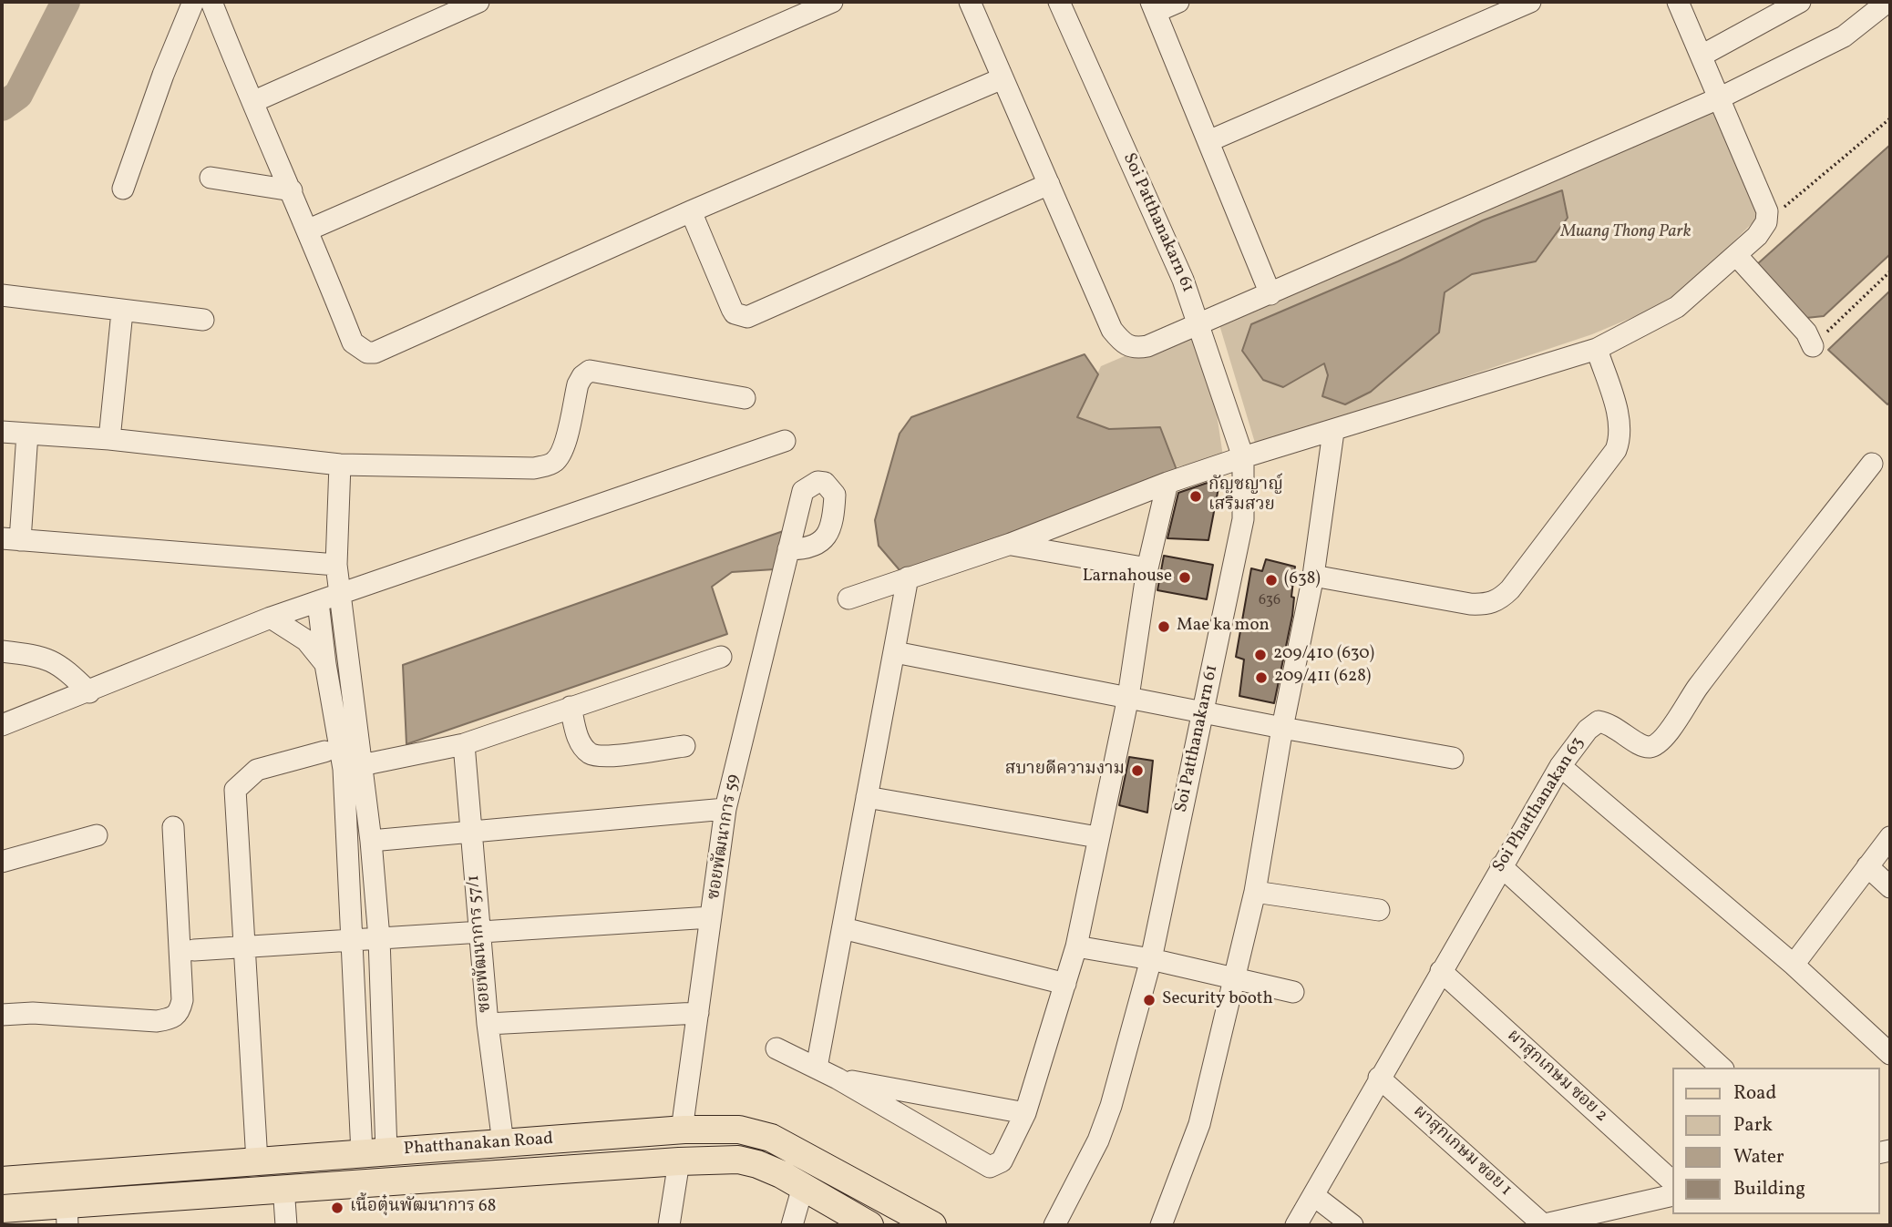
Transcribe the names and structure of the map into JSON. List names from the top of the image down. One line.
{"streets":{"main road":["Phatthanakan Road"],"street":["Soi Patthanakarn 61","Soi Phatthanakan 63","ซอยพัฒนาการ 59","ซอยพัฒนาการ 57/1","ผาสุกเกษม ซอย 2","ผาสุกเกษม ซอย 1"]},"crossings":[["Soi Phatthanakan 63","ผาสุกเกษม ซอย 2"],["Soi Phatthanakan 63","ผาสุกเกษม ซอย 1"],["ซอยพัฒนาการ 59","Phatthanakan Road"],["ซอยพัฒนาการ 57/1","Phatthanakan Road"]],"parks":["Muang Thong Park"],"places":["กัญชญาญ์ เสริมสวย","Larnahouse","(638)","Mae ka mon","209/410 (630)","209/411 (628)","สบายดีความงาม","Security booth","เนื้อตุ๋นพัฒนาการ 68"],"house_numbers":["636"],"legend":["Road","Park","Water","Building"]}
